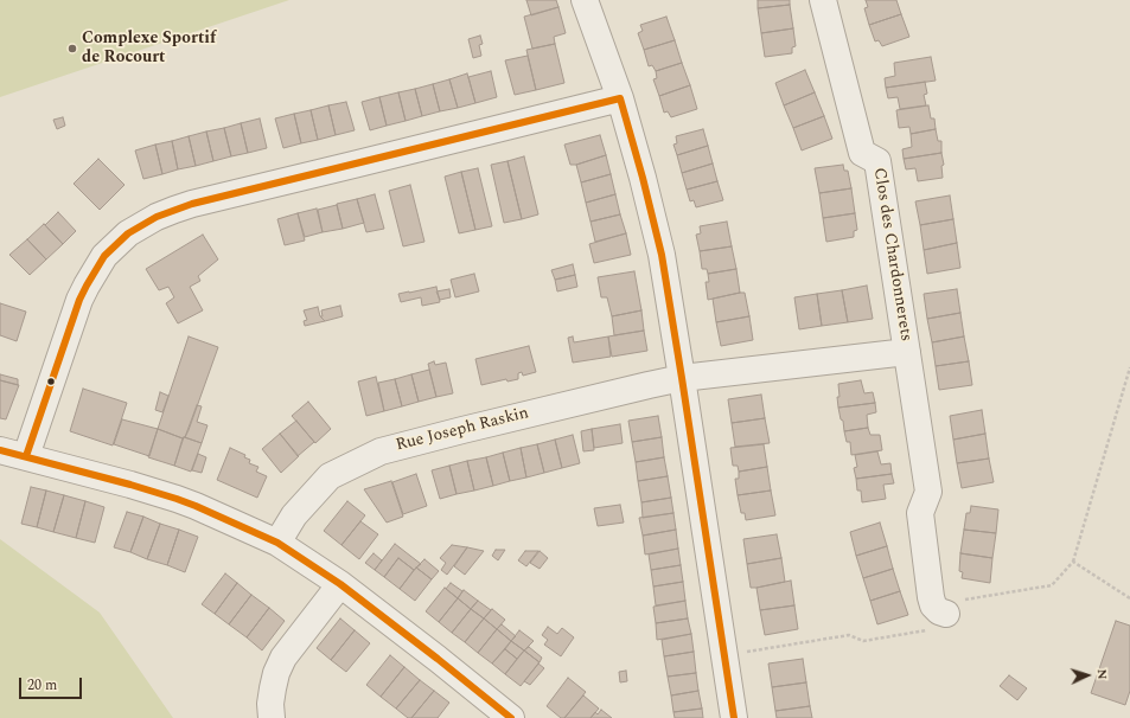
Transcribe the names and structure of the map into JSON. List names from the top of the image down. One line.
{"streets":{"street":["Clos des Chardonnerets","Rue Joseph Raskin"]},"crossings":[["Clos des Chardonnerets","Rue Joseph Raskin"]],"places":["Complexe Sportif de Rocourt"],"scale_bar":"20 m","north":"right"}
